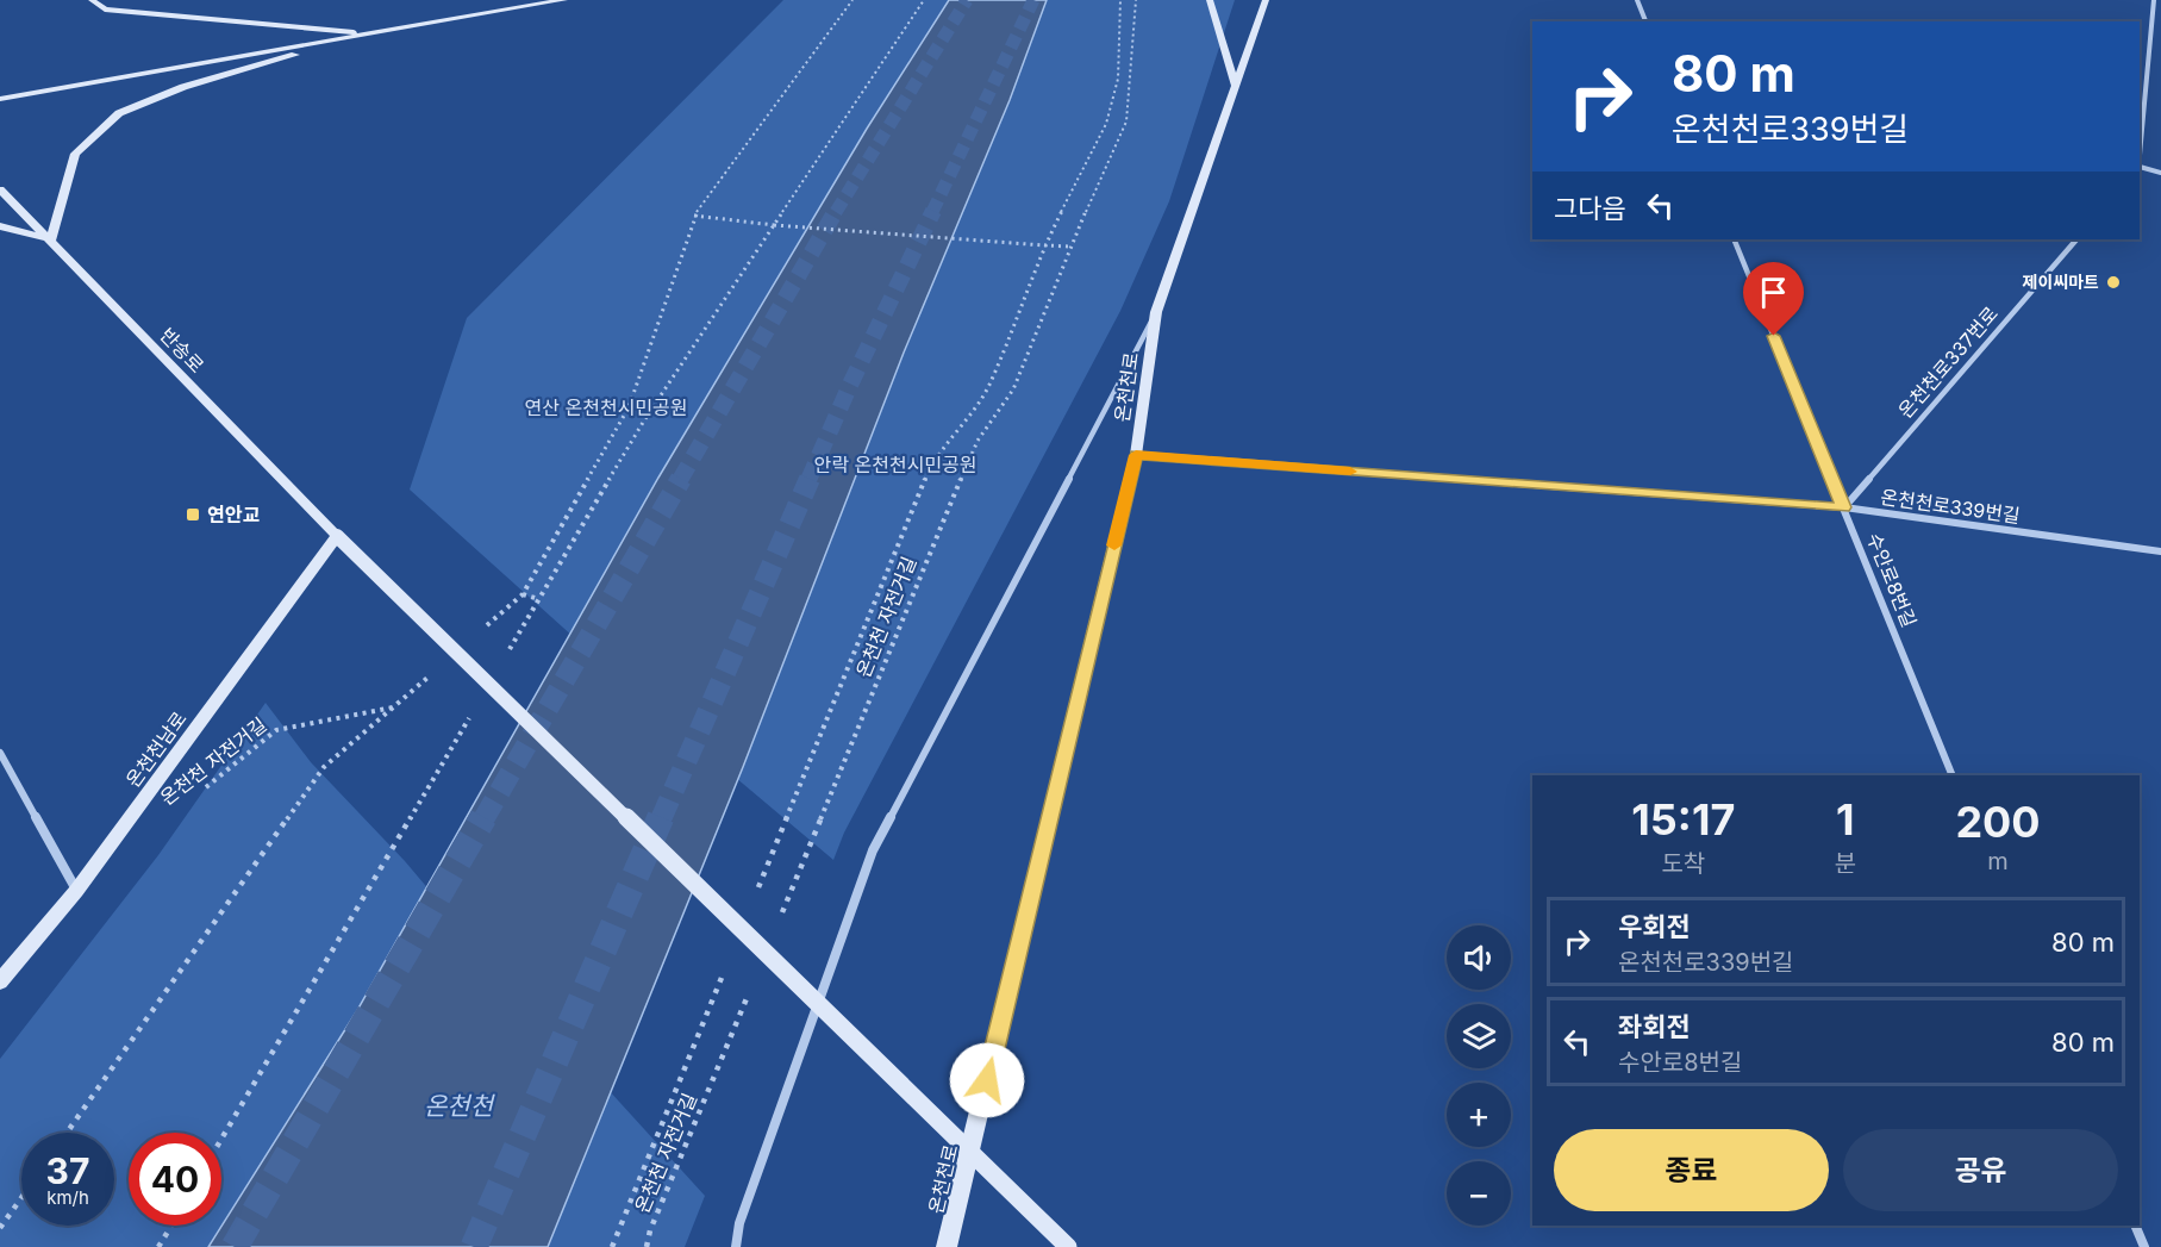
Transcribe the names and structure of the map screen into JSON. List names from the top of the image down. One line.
{"streets":{"main road":["반송로","온천천로","온천천남로"],"street":["온천천로337번로","온천천로339번길","수안로8번길"],"path":["온천천 자전거길"]},"crossings":[["반송로","온천천남로"],["온천천로337번로","온천천로339번길"],["온천천로337번로","수안로8번길"],["온천천로","온천천로339번길"],["온천천로339번길","수안로8번길"]],"water":["온천천"],"parks":["연산 온천천시민공원","안락 온천천시민공원"],"places":{"other":["제이씨마트"],"transit":["연안교"]},"page":{"turn":["80 m","온천천로339번길"],"then":"그다음","eta":["15:17","도착","1","분","200","m"],"list":[{"name":"우회전","note":"온천천로339번길","value":"80 m"},{"name":"좌회전","note":"수안로8번길","value":"80 m"}],"map_buttons":["+","−"],"buttons":["종료","공유"],"speed":"37 km/h","limit":"40"}}
